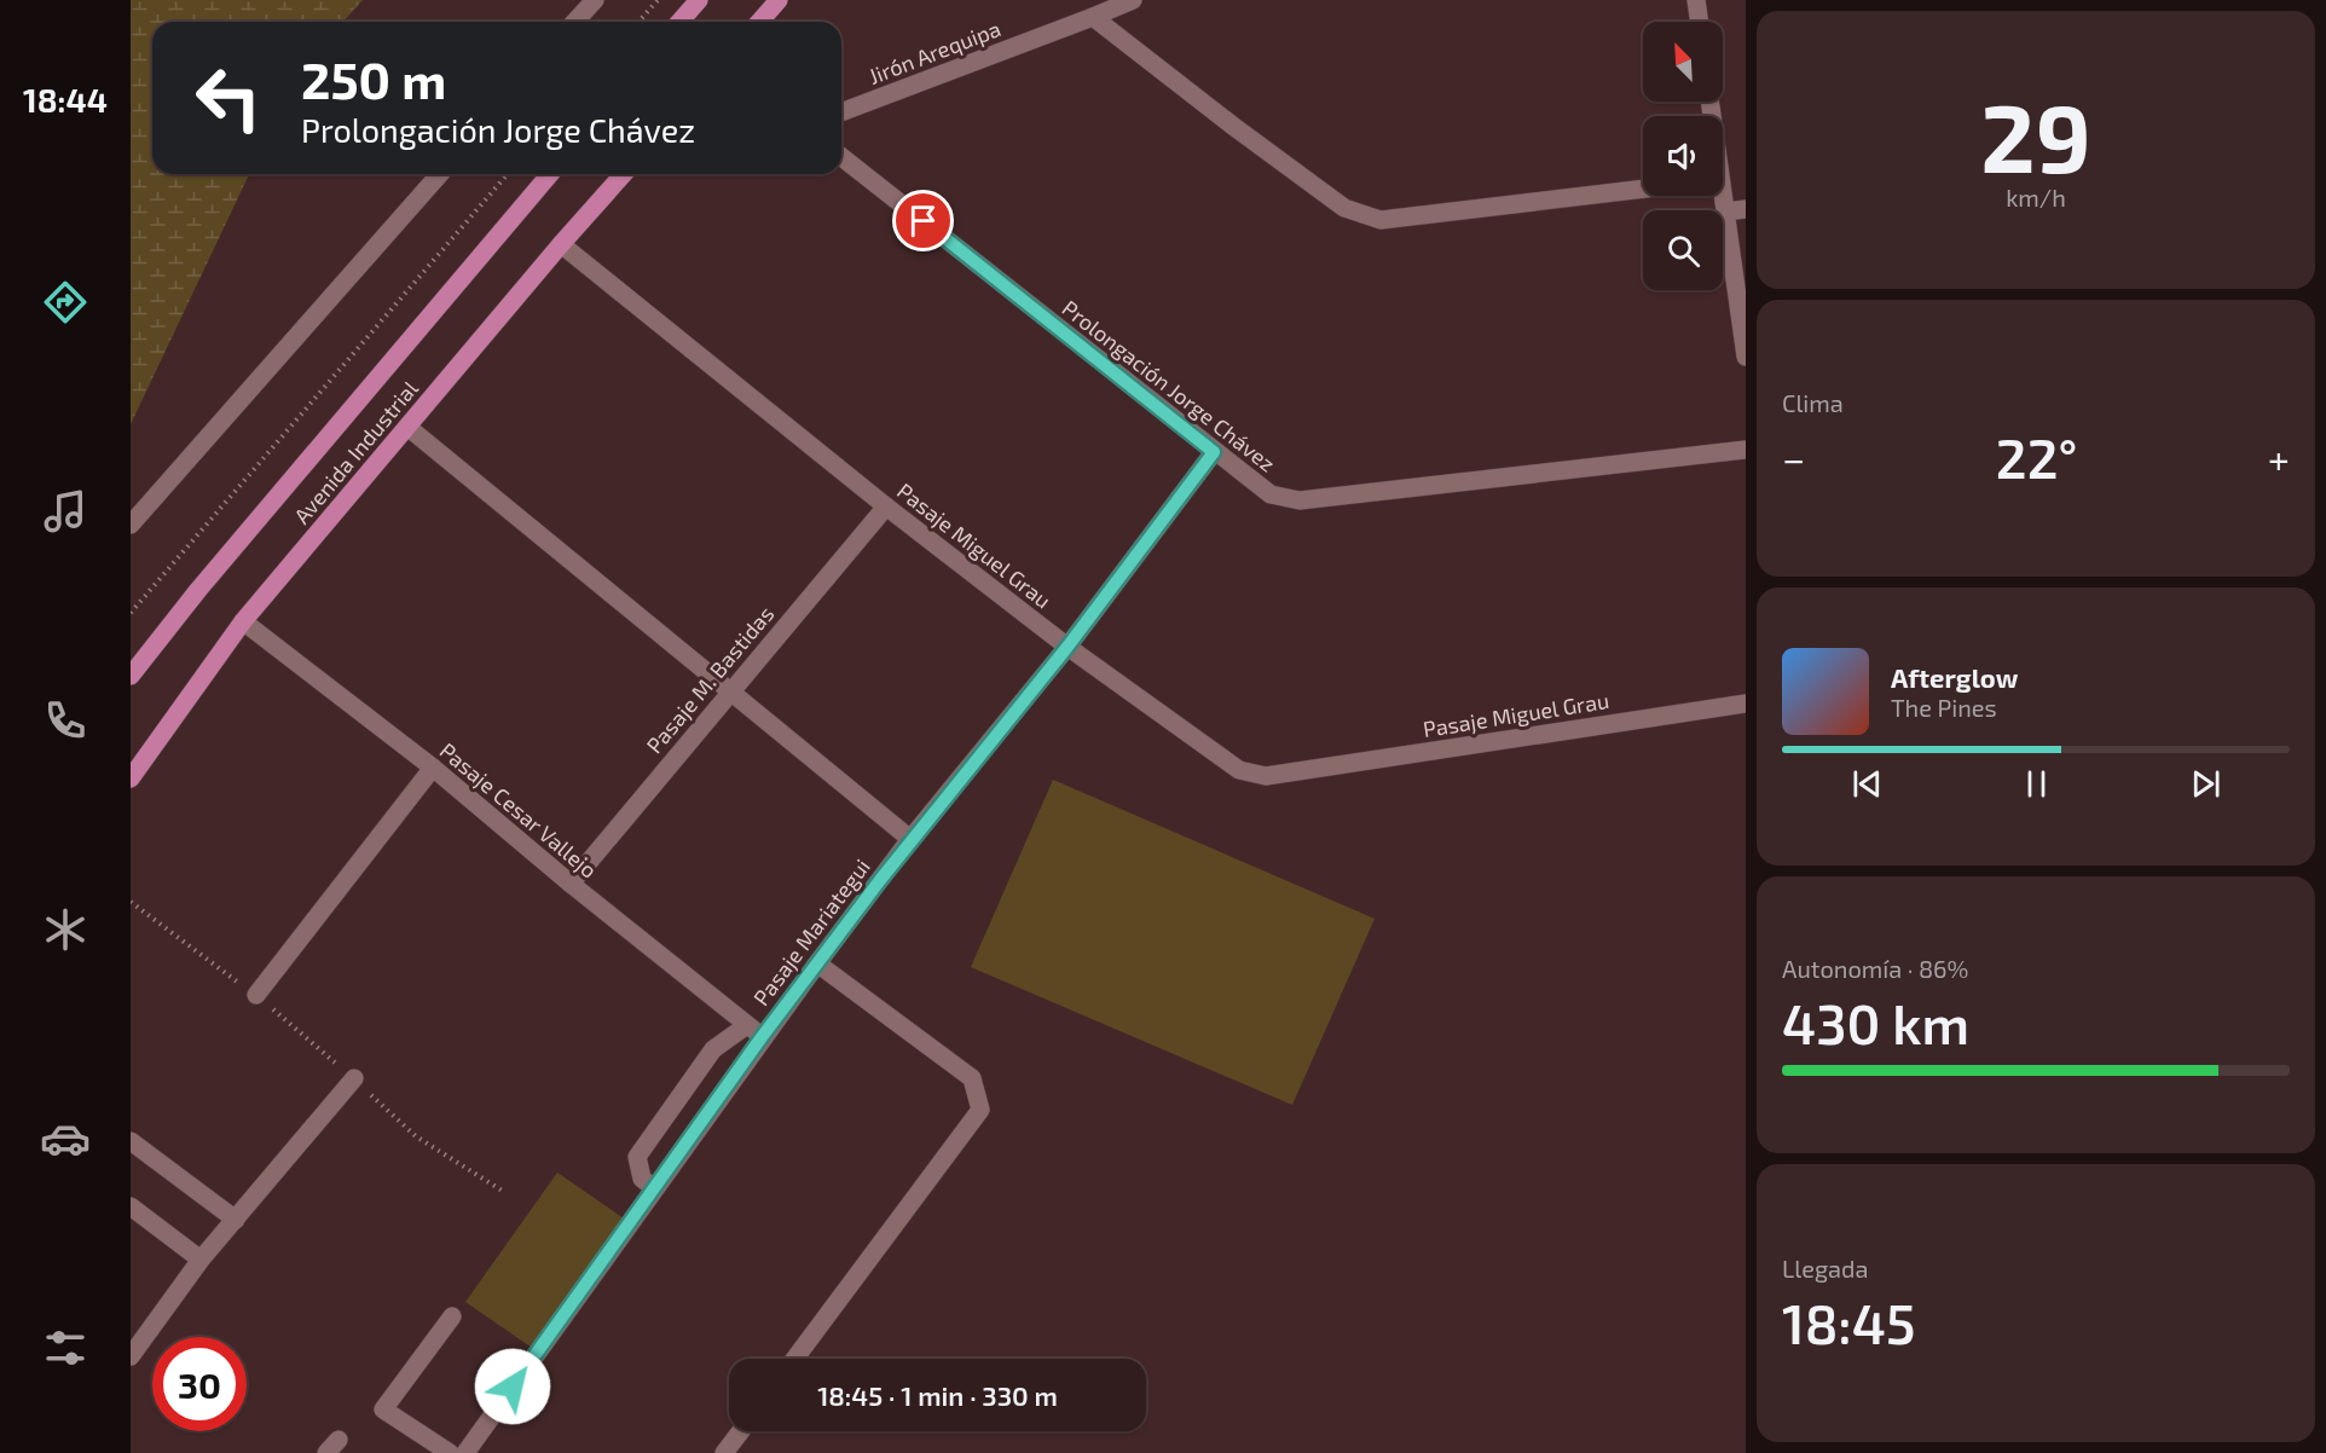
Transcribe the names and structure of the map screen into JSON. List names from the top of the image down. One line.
{"streets":{"main road":["Avenida Industrial"],"street":["Jirón Arequipa","Prolongación Jorge Chávez","Pasaje Miguel Grau","Pasaje M. Bastidas","Pasaje Cesar Vallejo","Pasaje Mariategui"]},"crossings":[["Prolongación Jorge Chávez","Pasaje Mariategui"],["Avenida Industrial","Pasaje Miguel Grau"],["Avenida Industrial","Pasaje Cesar Vallejo"],["Pasaje Miguel Grau","Pasaje M. Bastidas"],["Pasaje Miguel Grau","Pasaje Mariategui"],["Pasaje M. Bastidas","Pasaje Cesar Vallejo"],["Pasaje Cesar Vallejo","Pasaje Mariategui"]],"north":"top left","page":{"tabs":"18:44","tile":[["29","km/h"],"Clima",["Autonomía · 86%","430 km"],["Llegada","18:45"]],"turn":["250 m","Prolongación Jorge Chávez"],"heat":["−","22°","+"],"song":["Afterglow","The Pines"],"limit":"30","trip":"18:45 · 1 min · 330 m"}}
